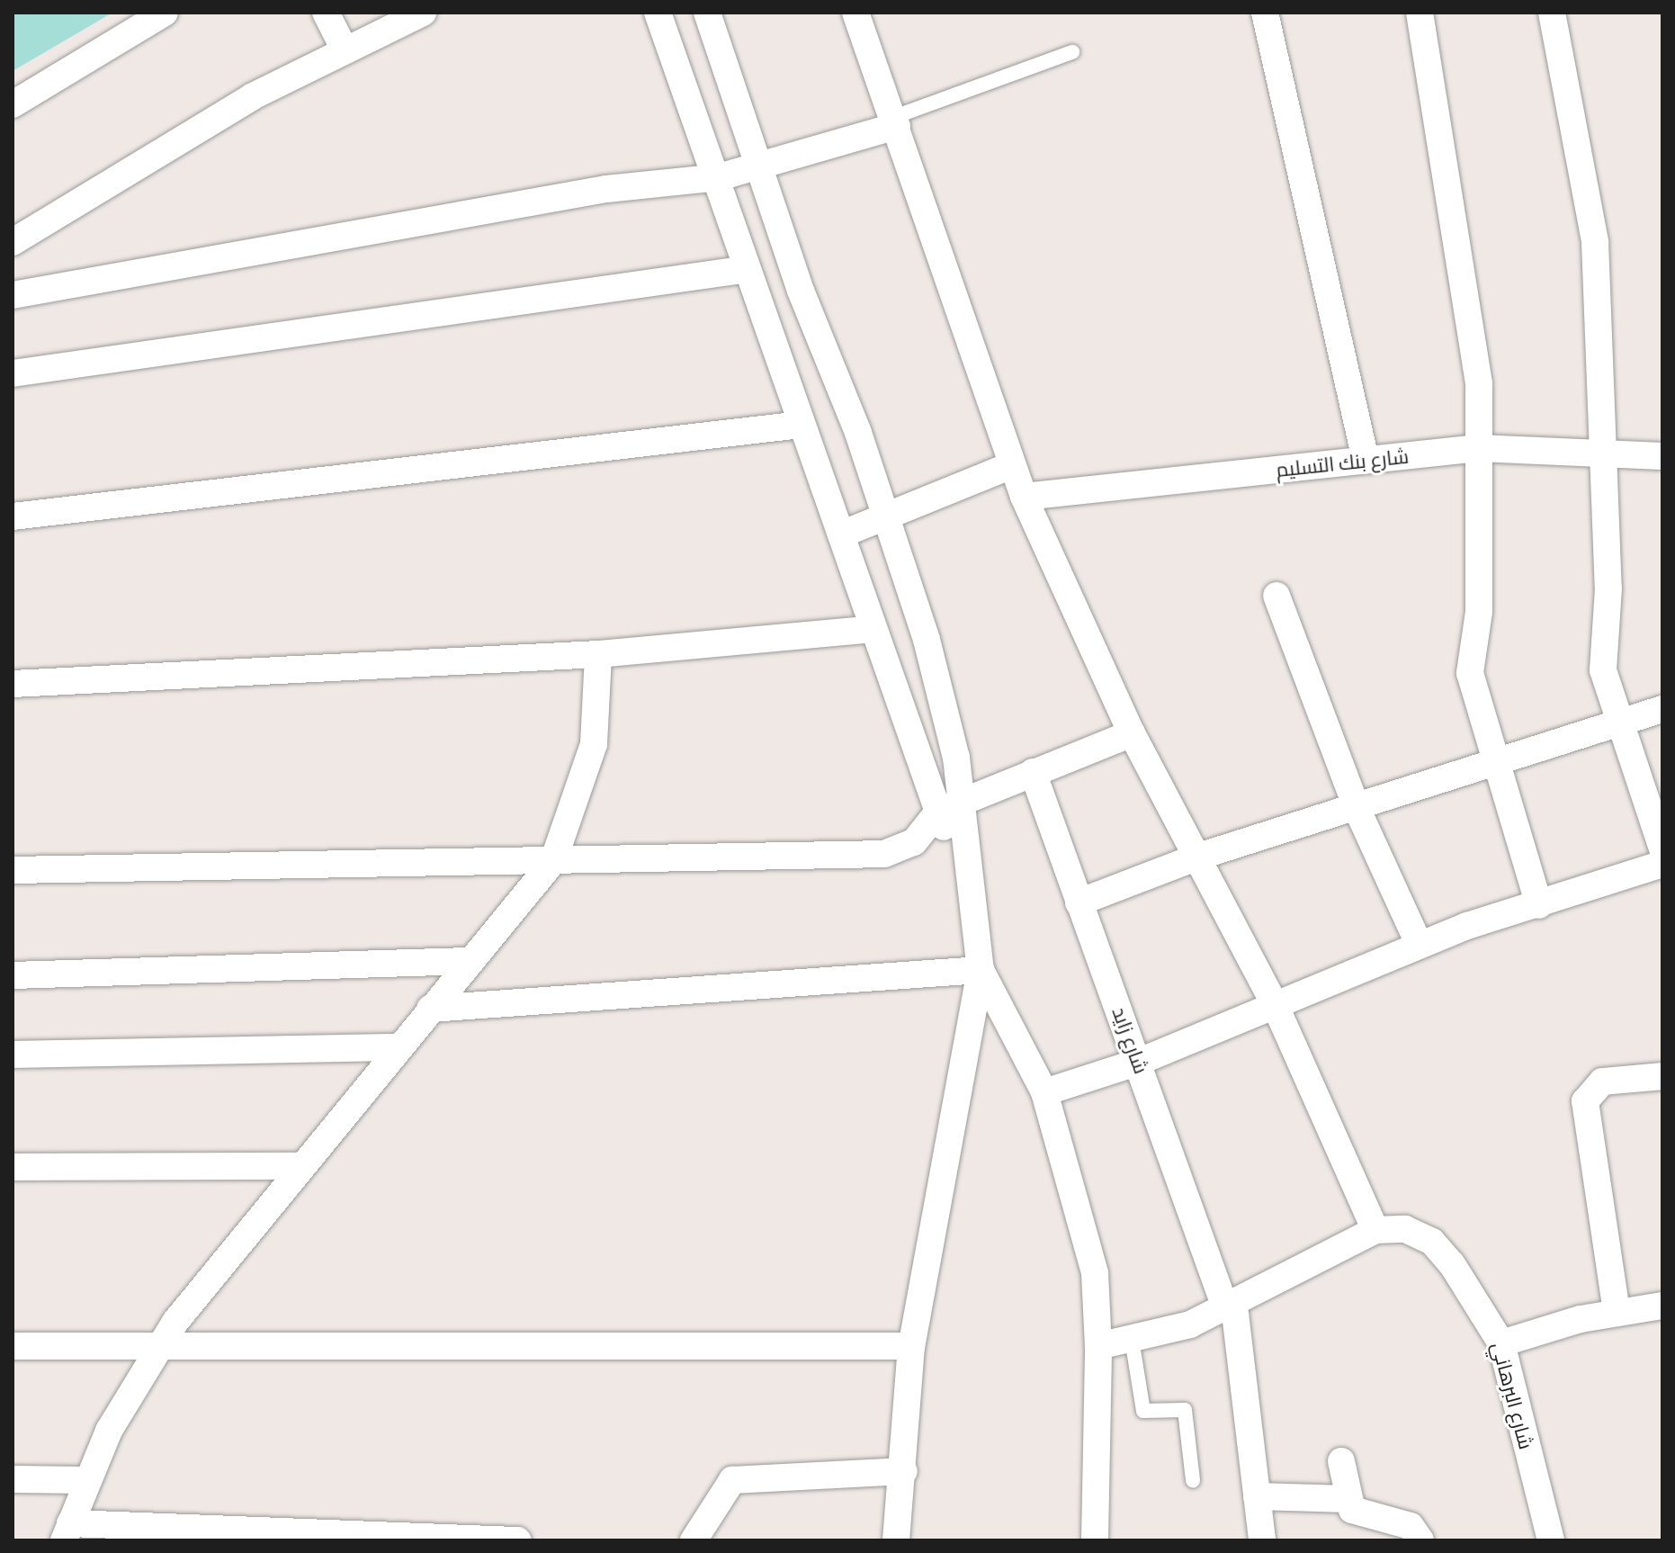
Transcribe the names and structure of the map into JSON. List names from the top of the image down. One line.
{"streets":{"street":["شارع بنك التسليم","شارع زايد","شارع البرهاني"]}}
